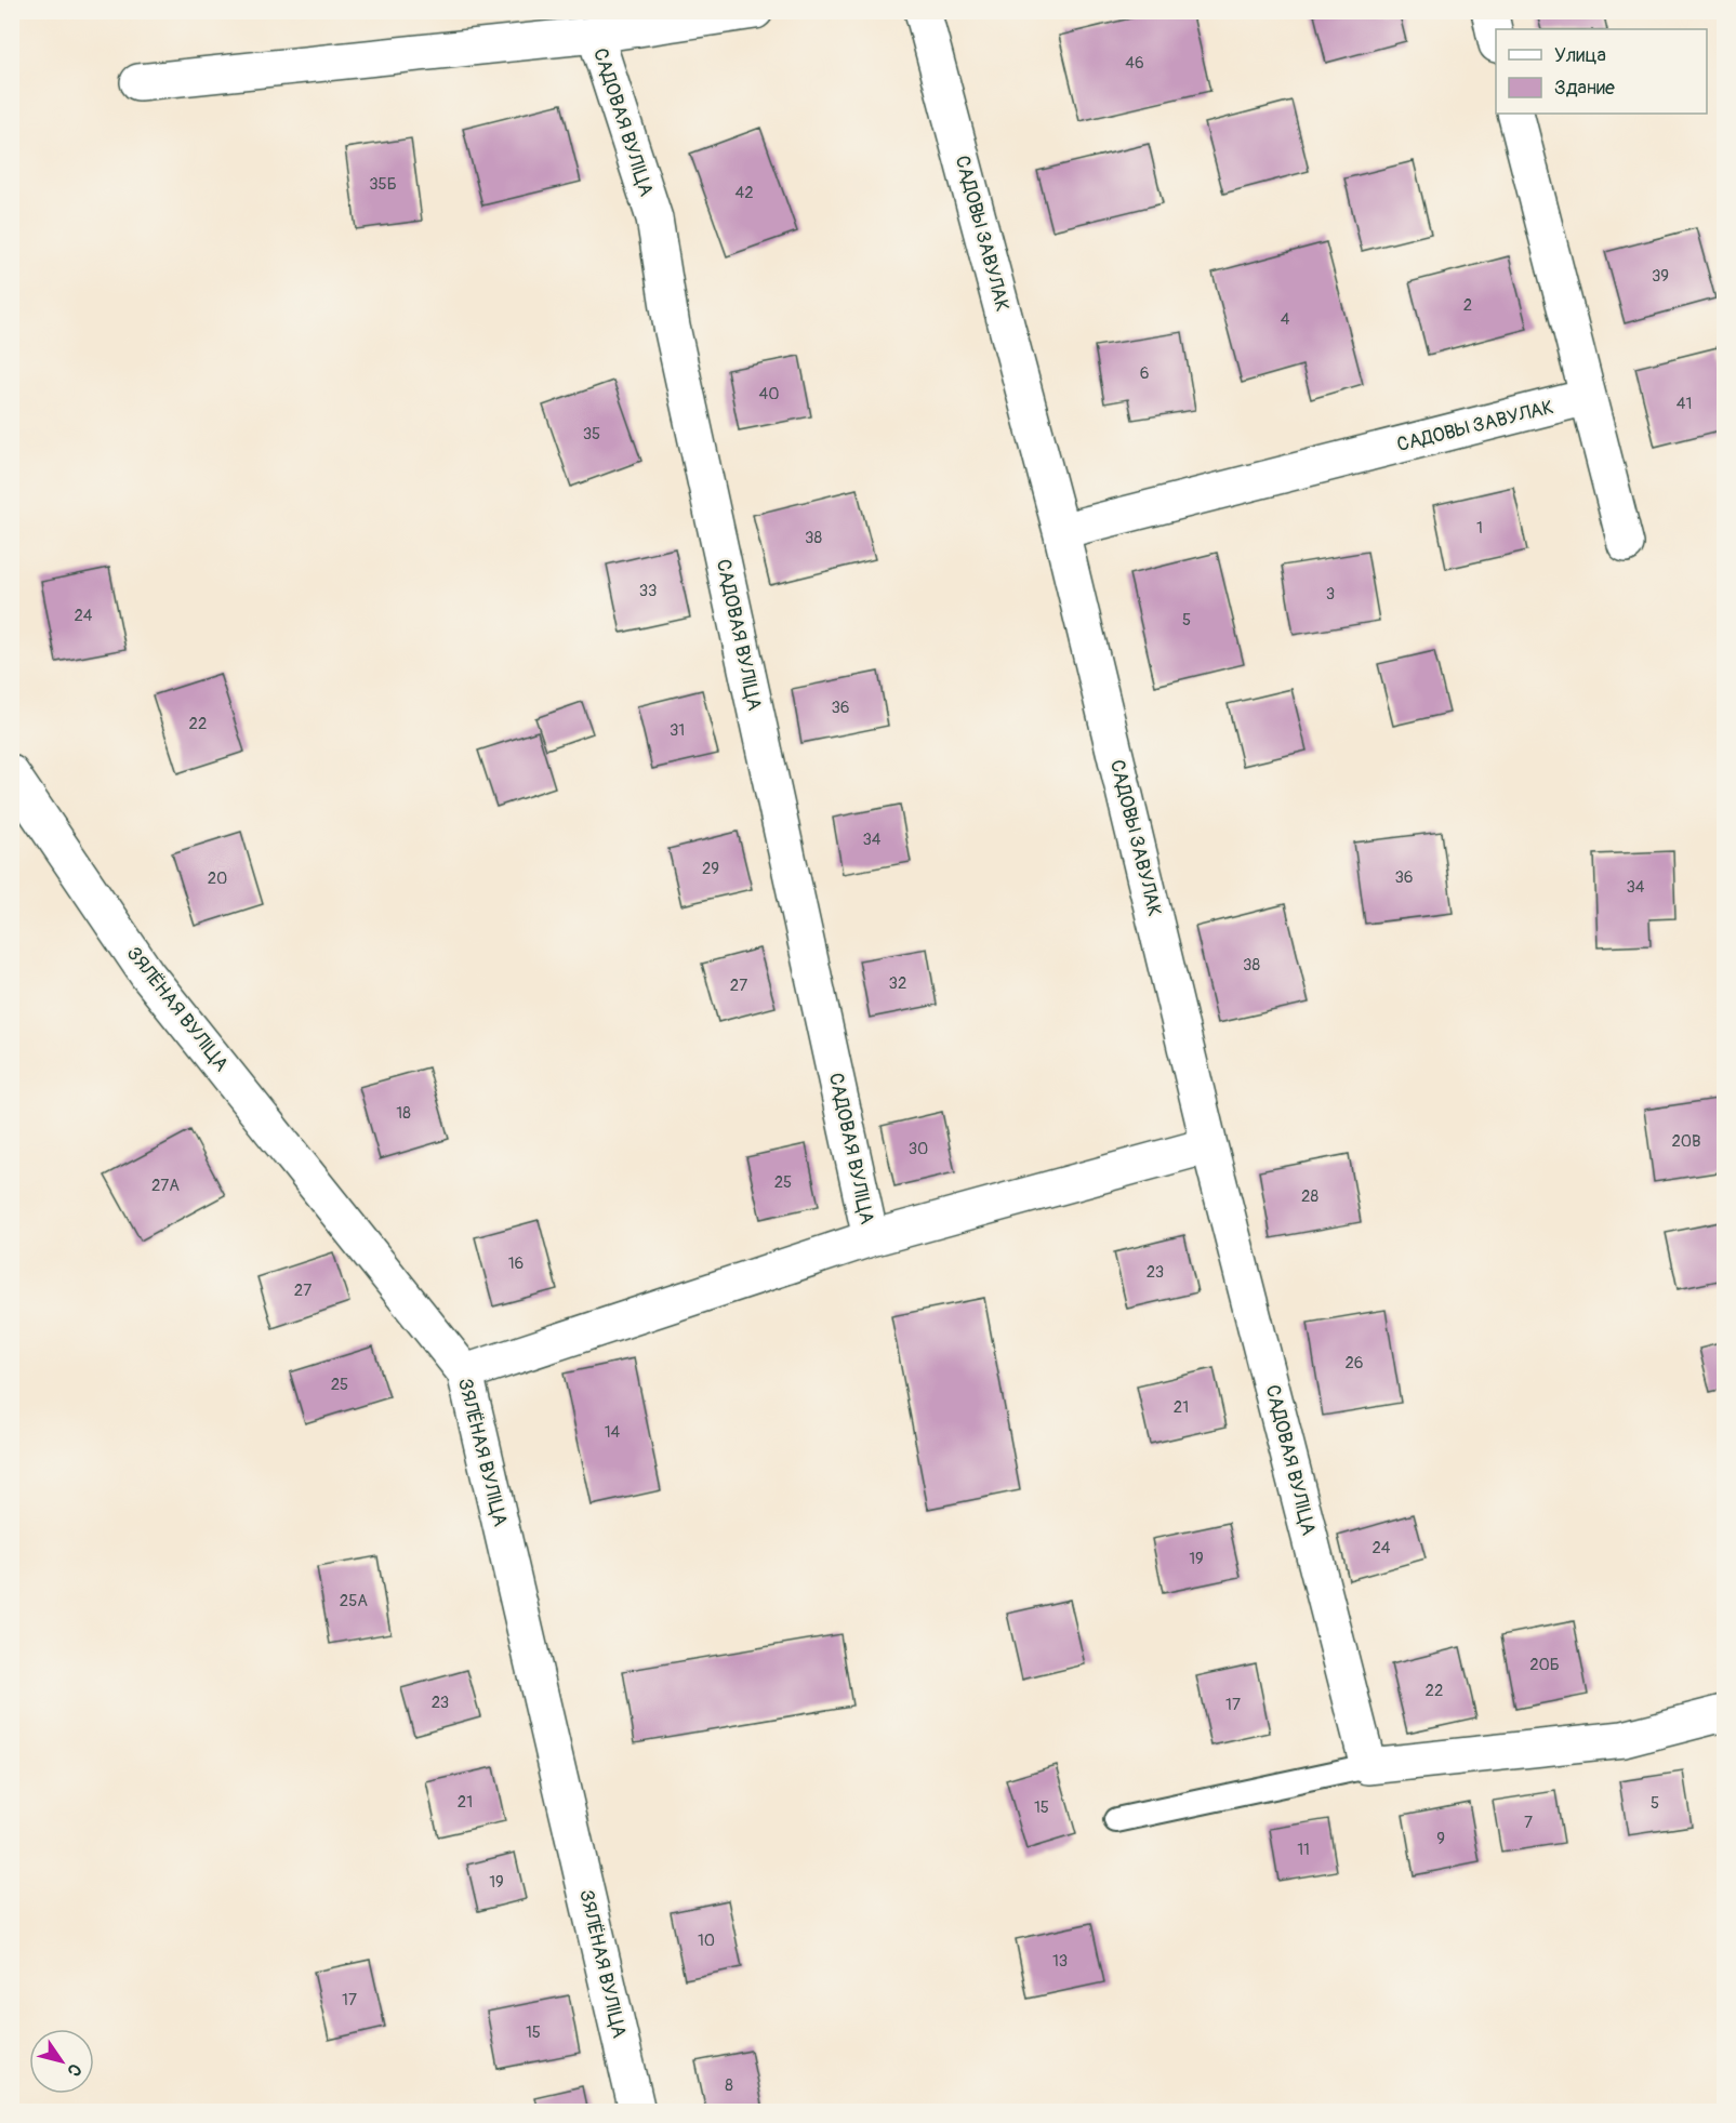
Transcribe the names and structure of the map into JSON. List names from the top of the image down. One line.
{"streets":{"street":["САДОВАЯ ВУЛІЦА","САДОВЫ ЗАВУЛАК","ЗЯЛЁНАЯ ВУЛІЦА"]},"crossings":[["САДОВАЯ ВУЛІЦА","САДОВЫ ЗАВУЛАК"],["САДОВАЯ ВУЛІЦА","ЗЯЛЁНАЯ ВУЛІЦА"]],"house_numbers":["46","35Б","42","39","2","4","6","40","41","35","1","38","33","3","24","5","36","22","31","34","29","36","20","34","38","32","27","18","20В","30","25","27А","28","16","23","27","26","25","21","14","24","19","25А","20Б","22","23","17","21","5","15","7","9","11","19","10","13","17","15","8"],"legend":["Улица","Здание"],"north":"bottom right"}
